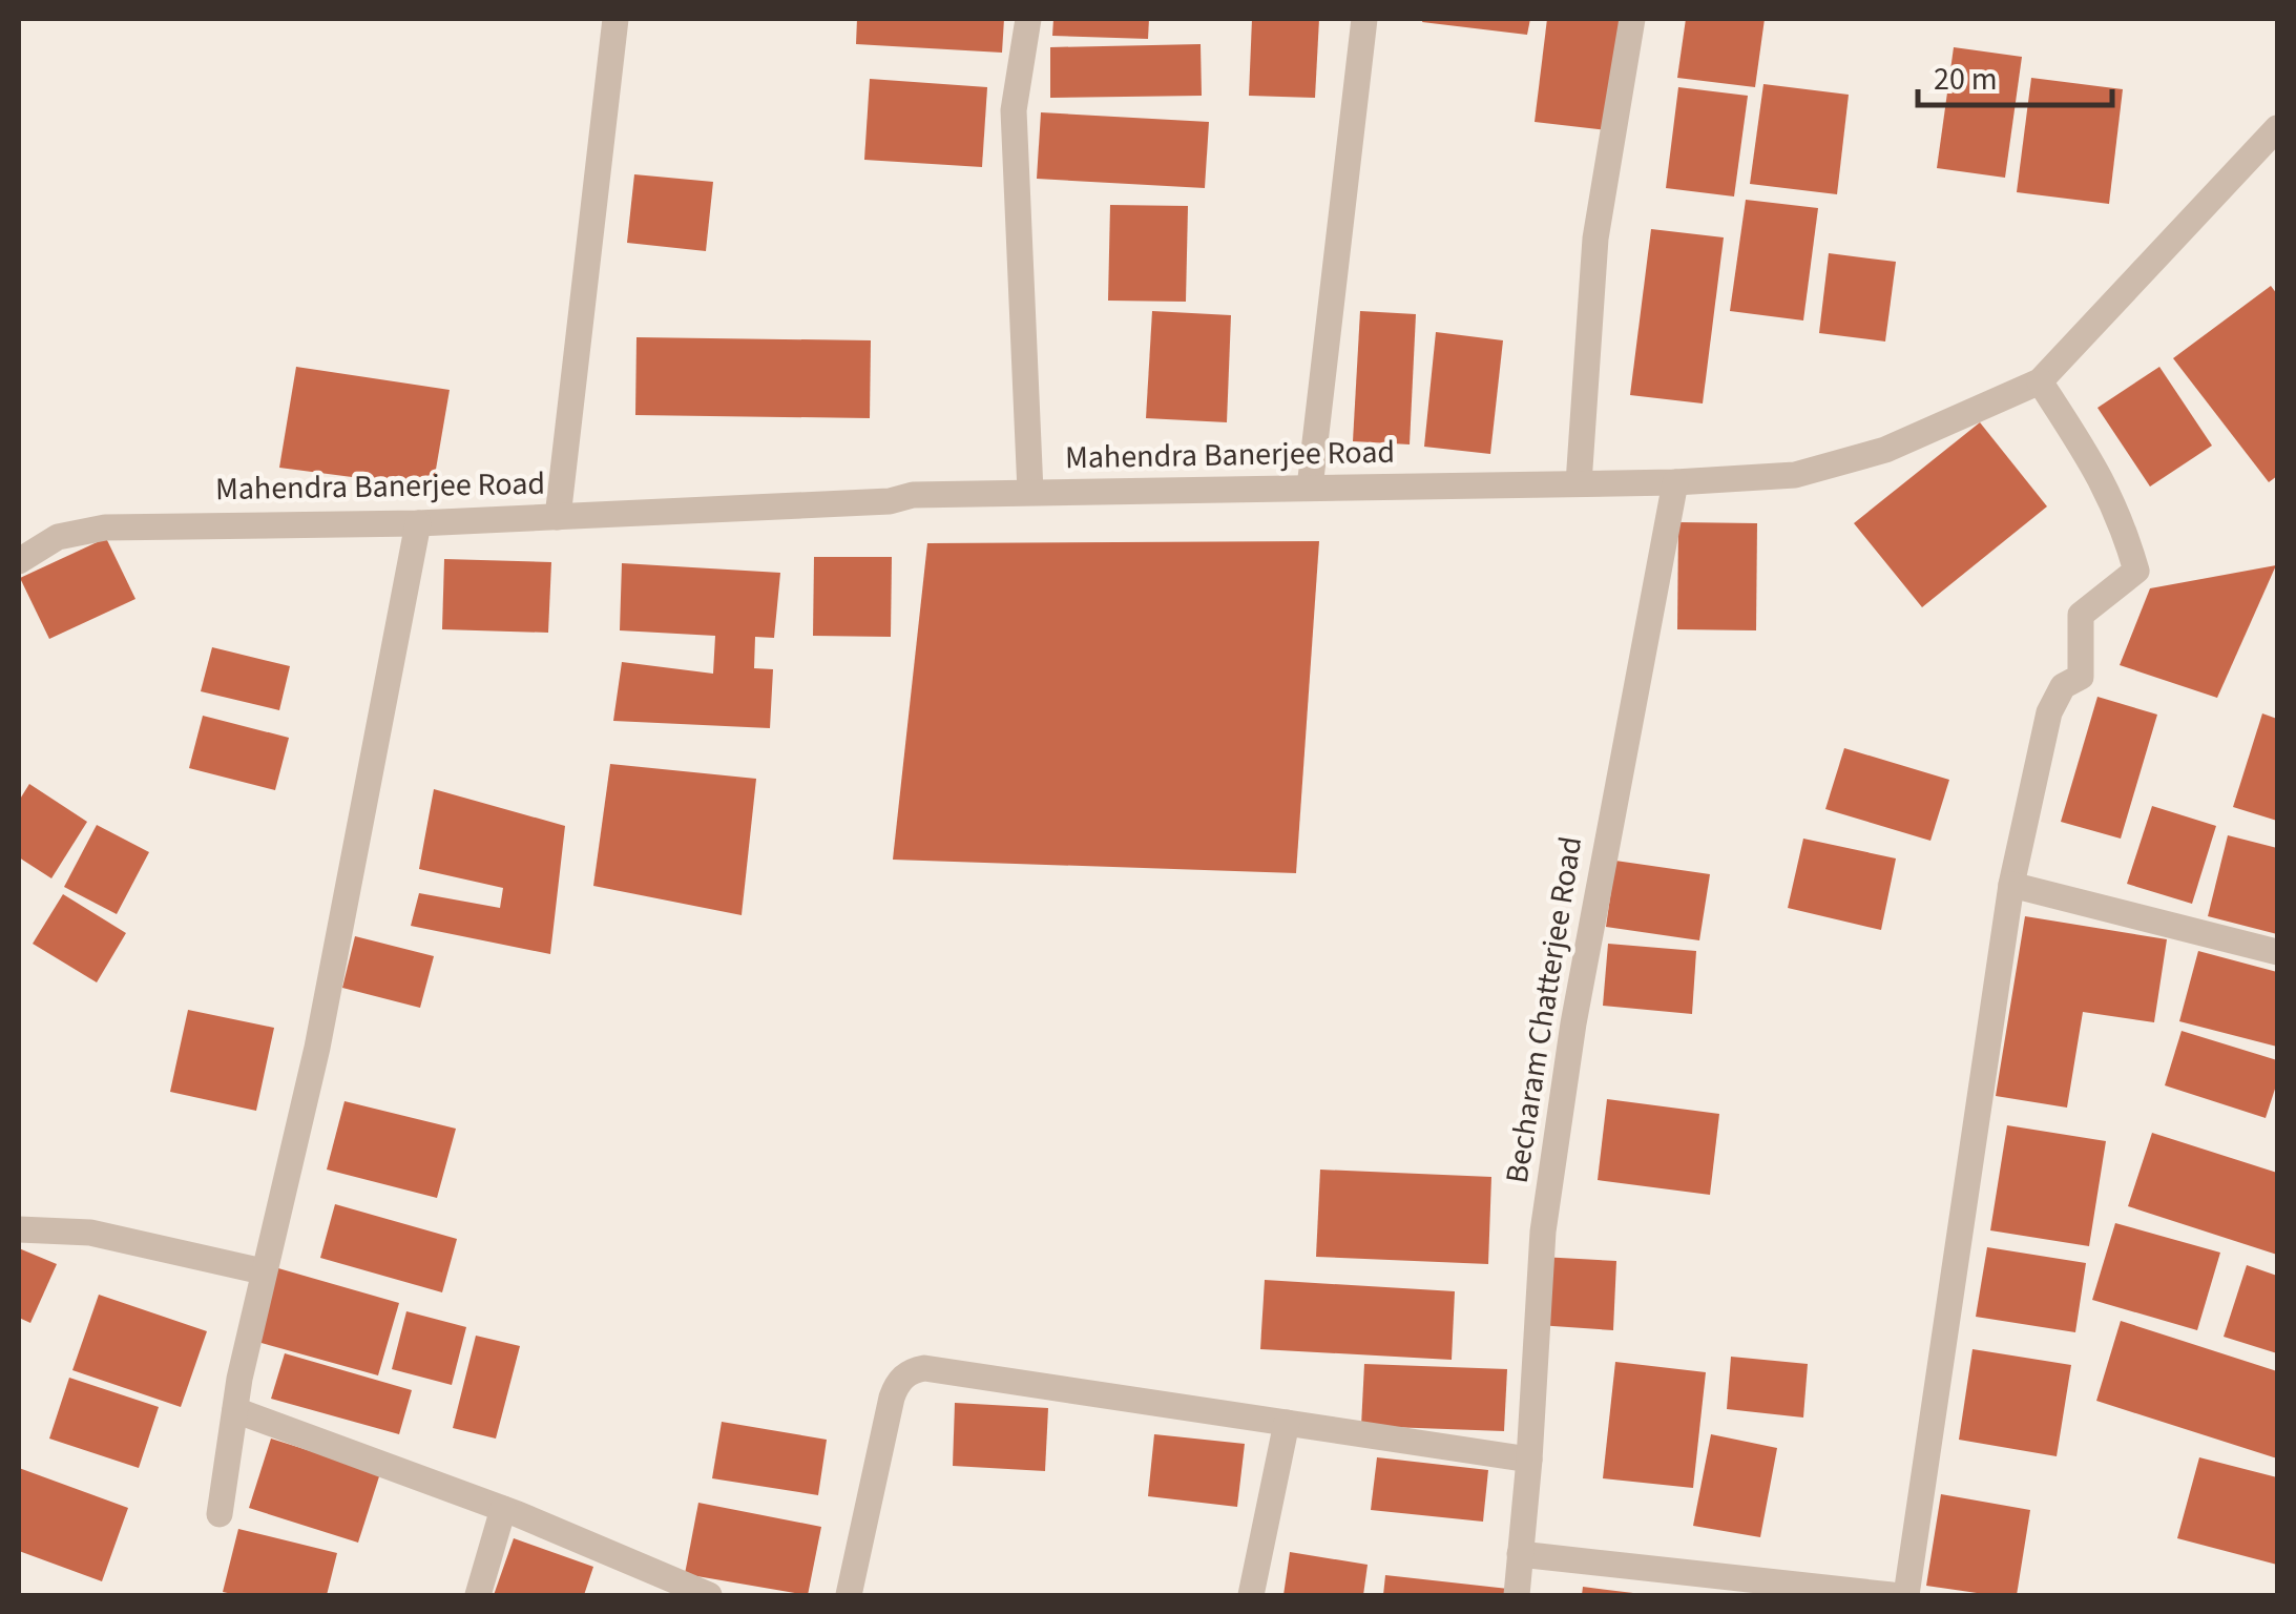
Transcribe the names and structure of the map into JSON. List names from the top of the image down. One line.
{"streets":{"street":["Mahendra Banerjee Road","Becharam Chatterjee Road"]},"crossings":[["Mahendra Banerjee Road","Becharam Chatterjee Road"]],"scale_bar":"20 m"}
